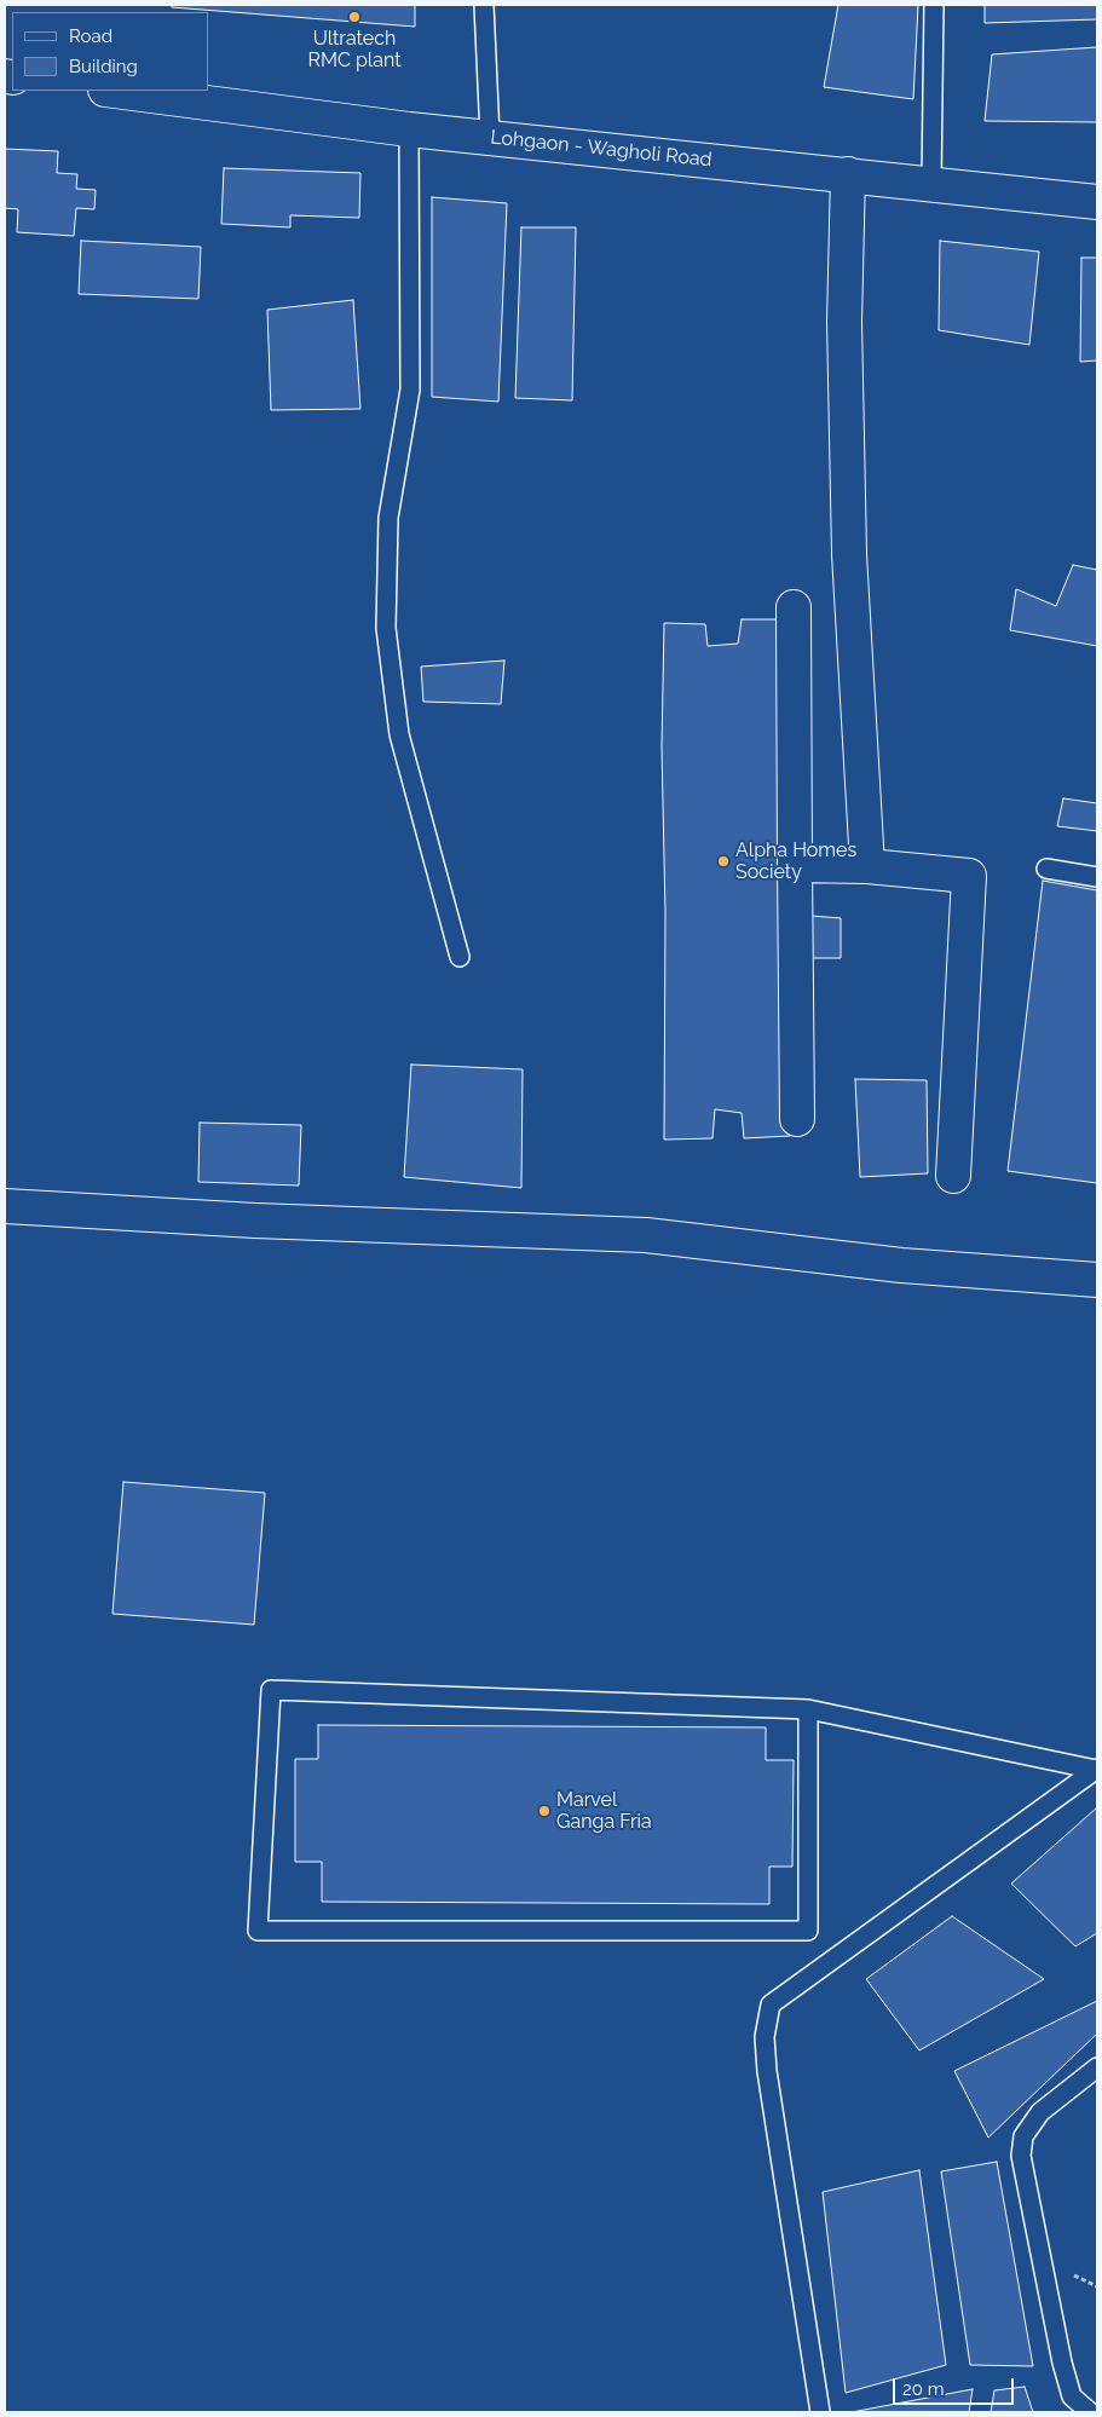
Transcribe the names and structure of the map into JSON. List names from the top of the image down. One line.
{"streets":{"street":["Lohgaon - Wagholi Road"]},"places":["Ultratech RMC plant","Alpha Homes Society","Marvel Ganga Fria"],"legend":["Road","Building"],"scale_bar":"20 m"}
